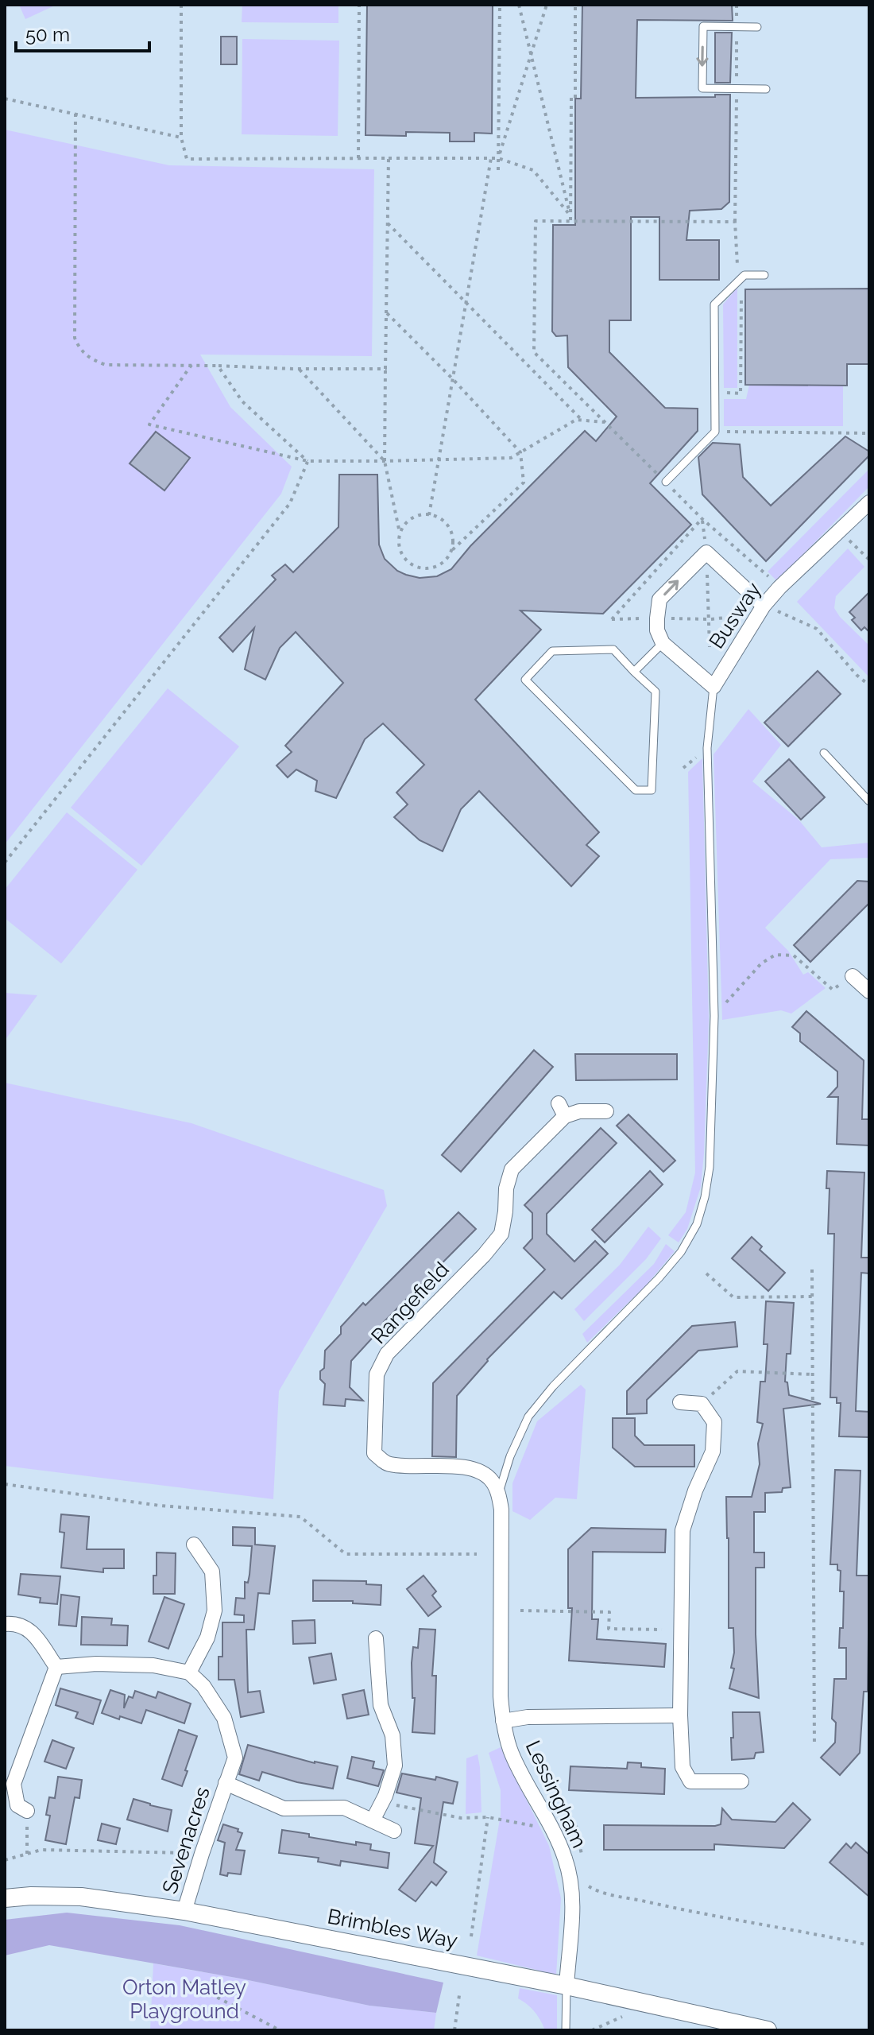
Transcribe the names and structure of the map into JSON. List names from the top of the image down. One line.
{"streets":{"street":["Busway","Rangefield","Lessingham","Sevenacres","Brimbles Way"]},"crossings":[["Busway","Rangefield"],["Lessingham","Brimbles Way"],["Sevenacres","Brimbles Way"]],"parks":["Orton Matley Playground"],"scale_bar":"50 m"}
